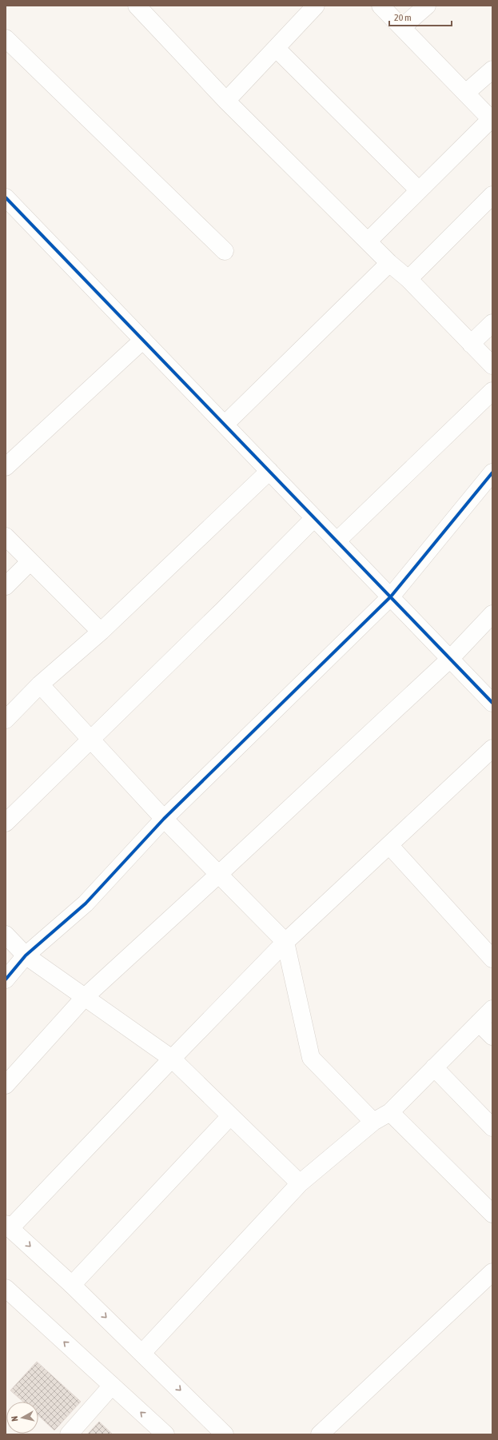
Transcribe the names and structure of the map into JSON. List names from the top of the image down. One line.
{"scale_bar":"20 m","north":"left"}
